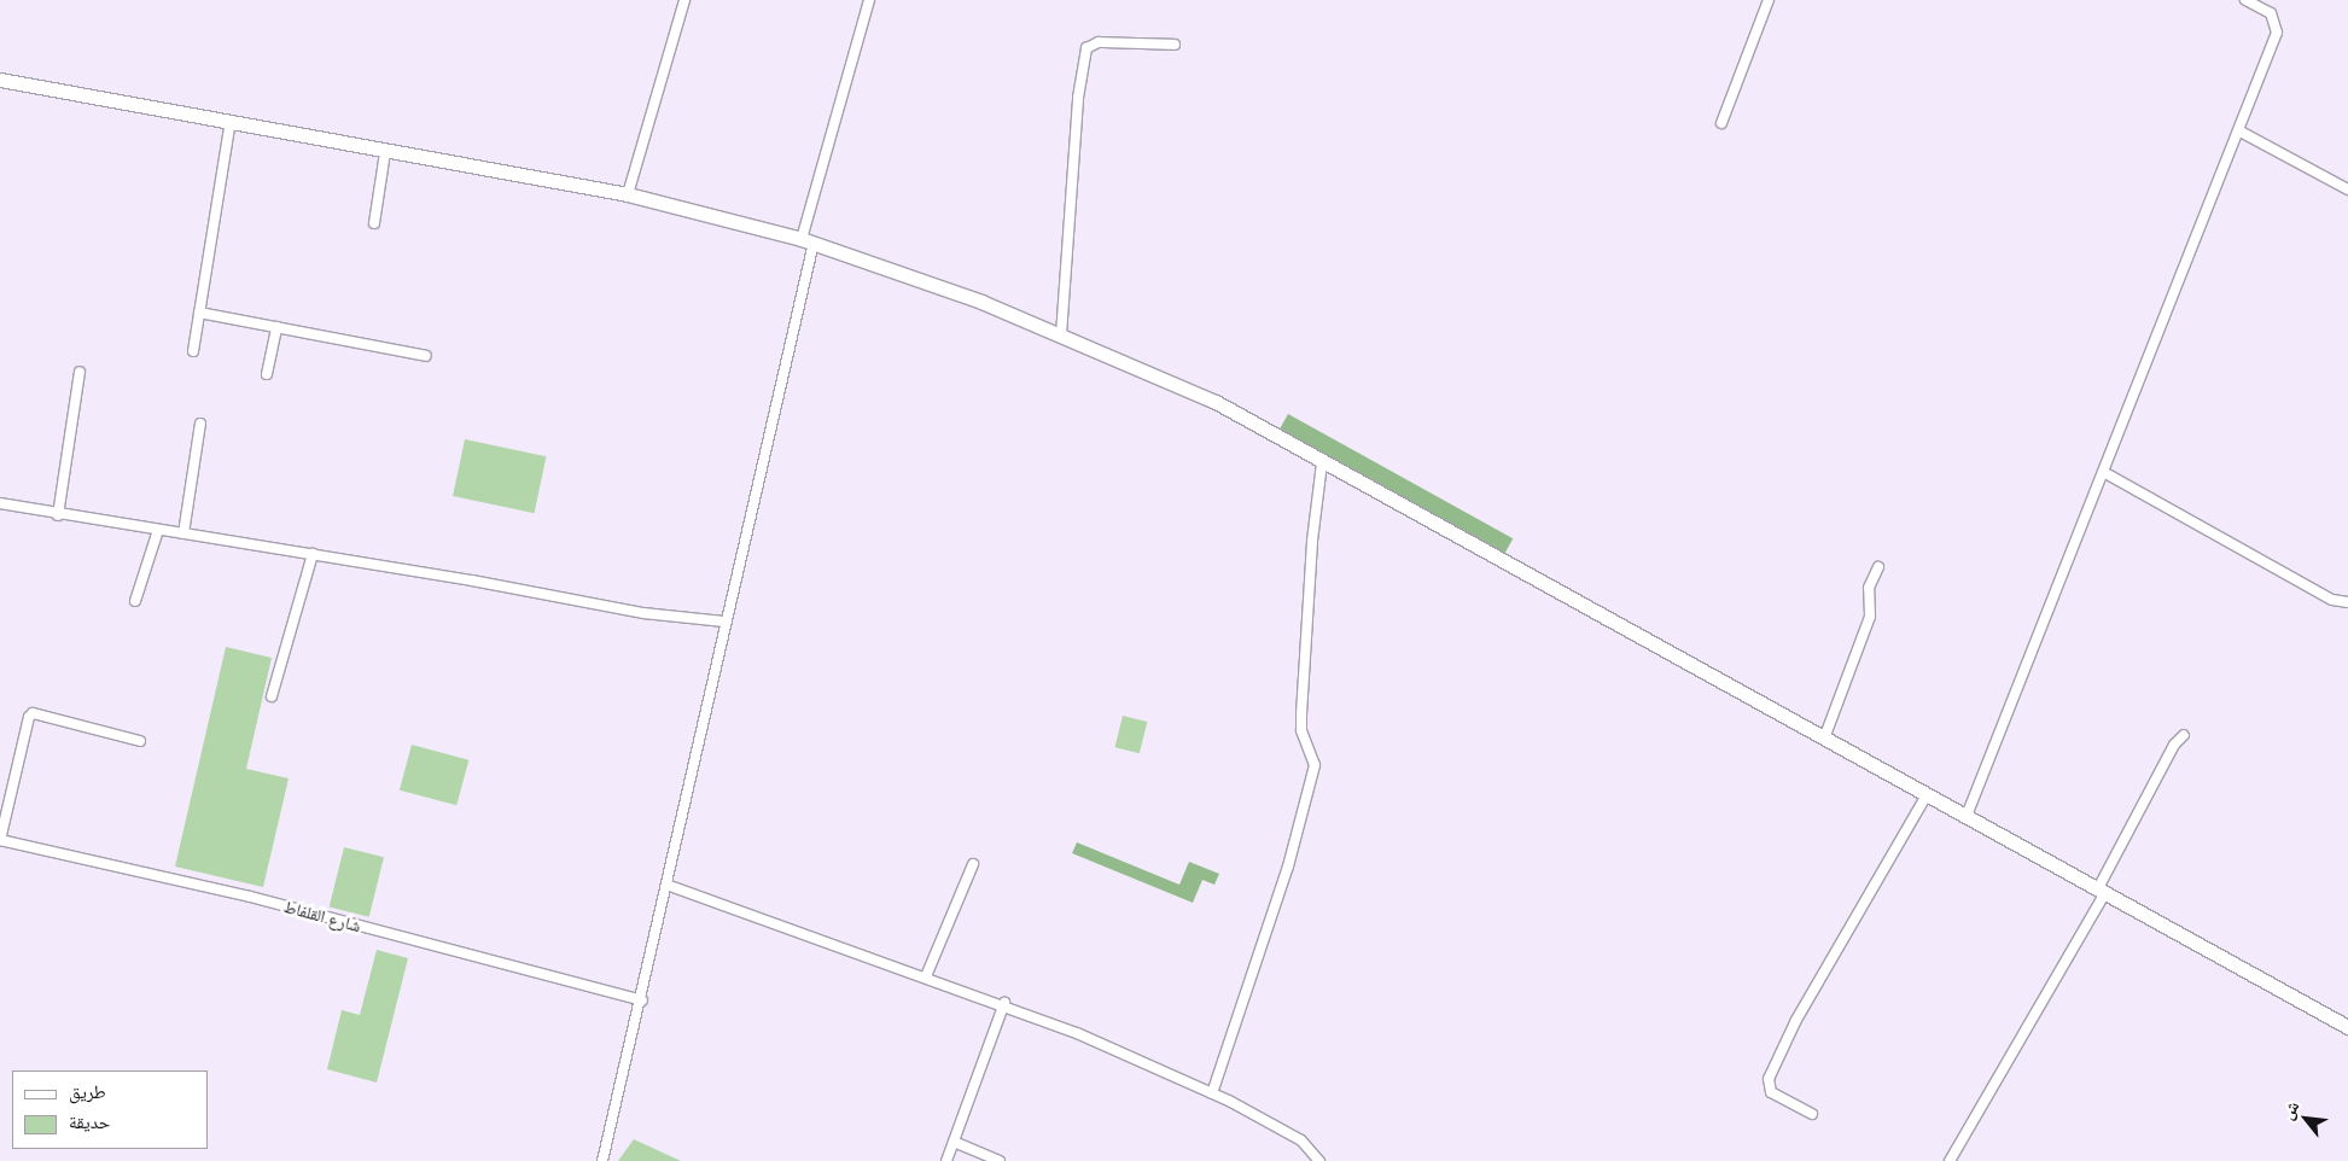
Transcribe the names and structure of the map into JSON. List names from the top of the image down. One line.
{"streets":{"street":["شارع القلفاط"]},"legend":["طريق","حديقة"],"north":"top left"}
